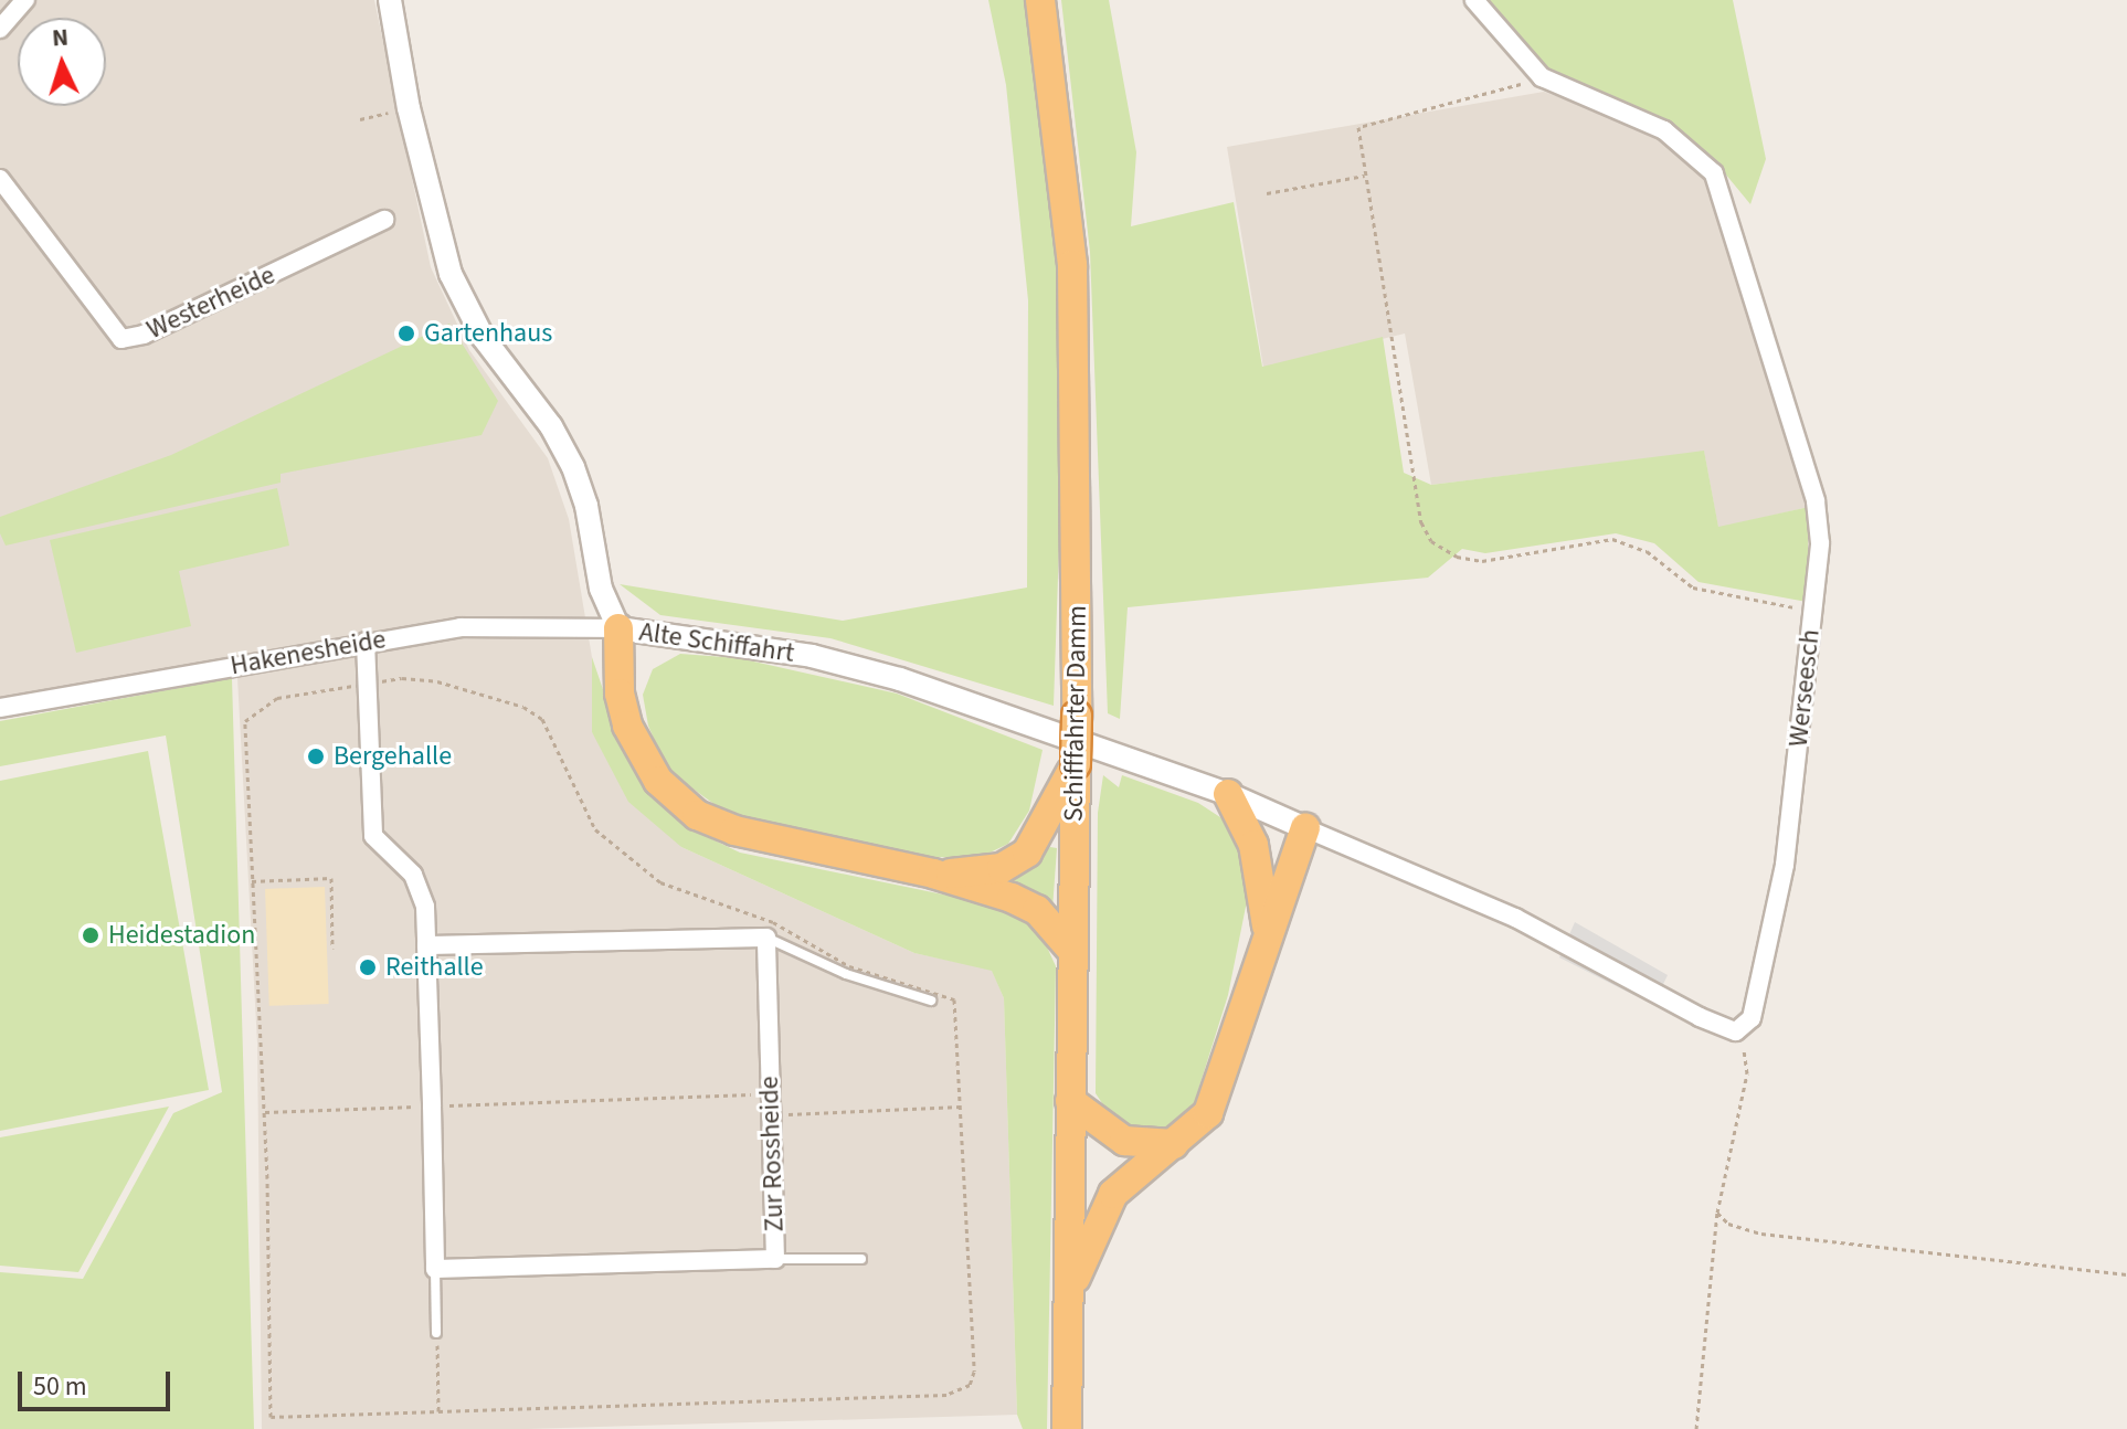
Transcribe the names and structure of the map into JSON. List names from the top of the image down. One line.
{"streets":{"highway":["Schifffahrter Damm"],"street":["Westerheide","Alte Schiffahrt","Hakenesheide","Werseesch","Zur Rossheide"]},"crossings":[["Alte Schiffahrt","Hakenesheide"]],"places":["Gartenhaus","Bergehalle","Heidestadion","Reithalle"],"scale_bar":"50 m","north":"top"}
